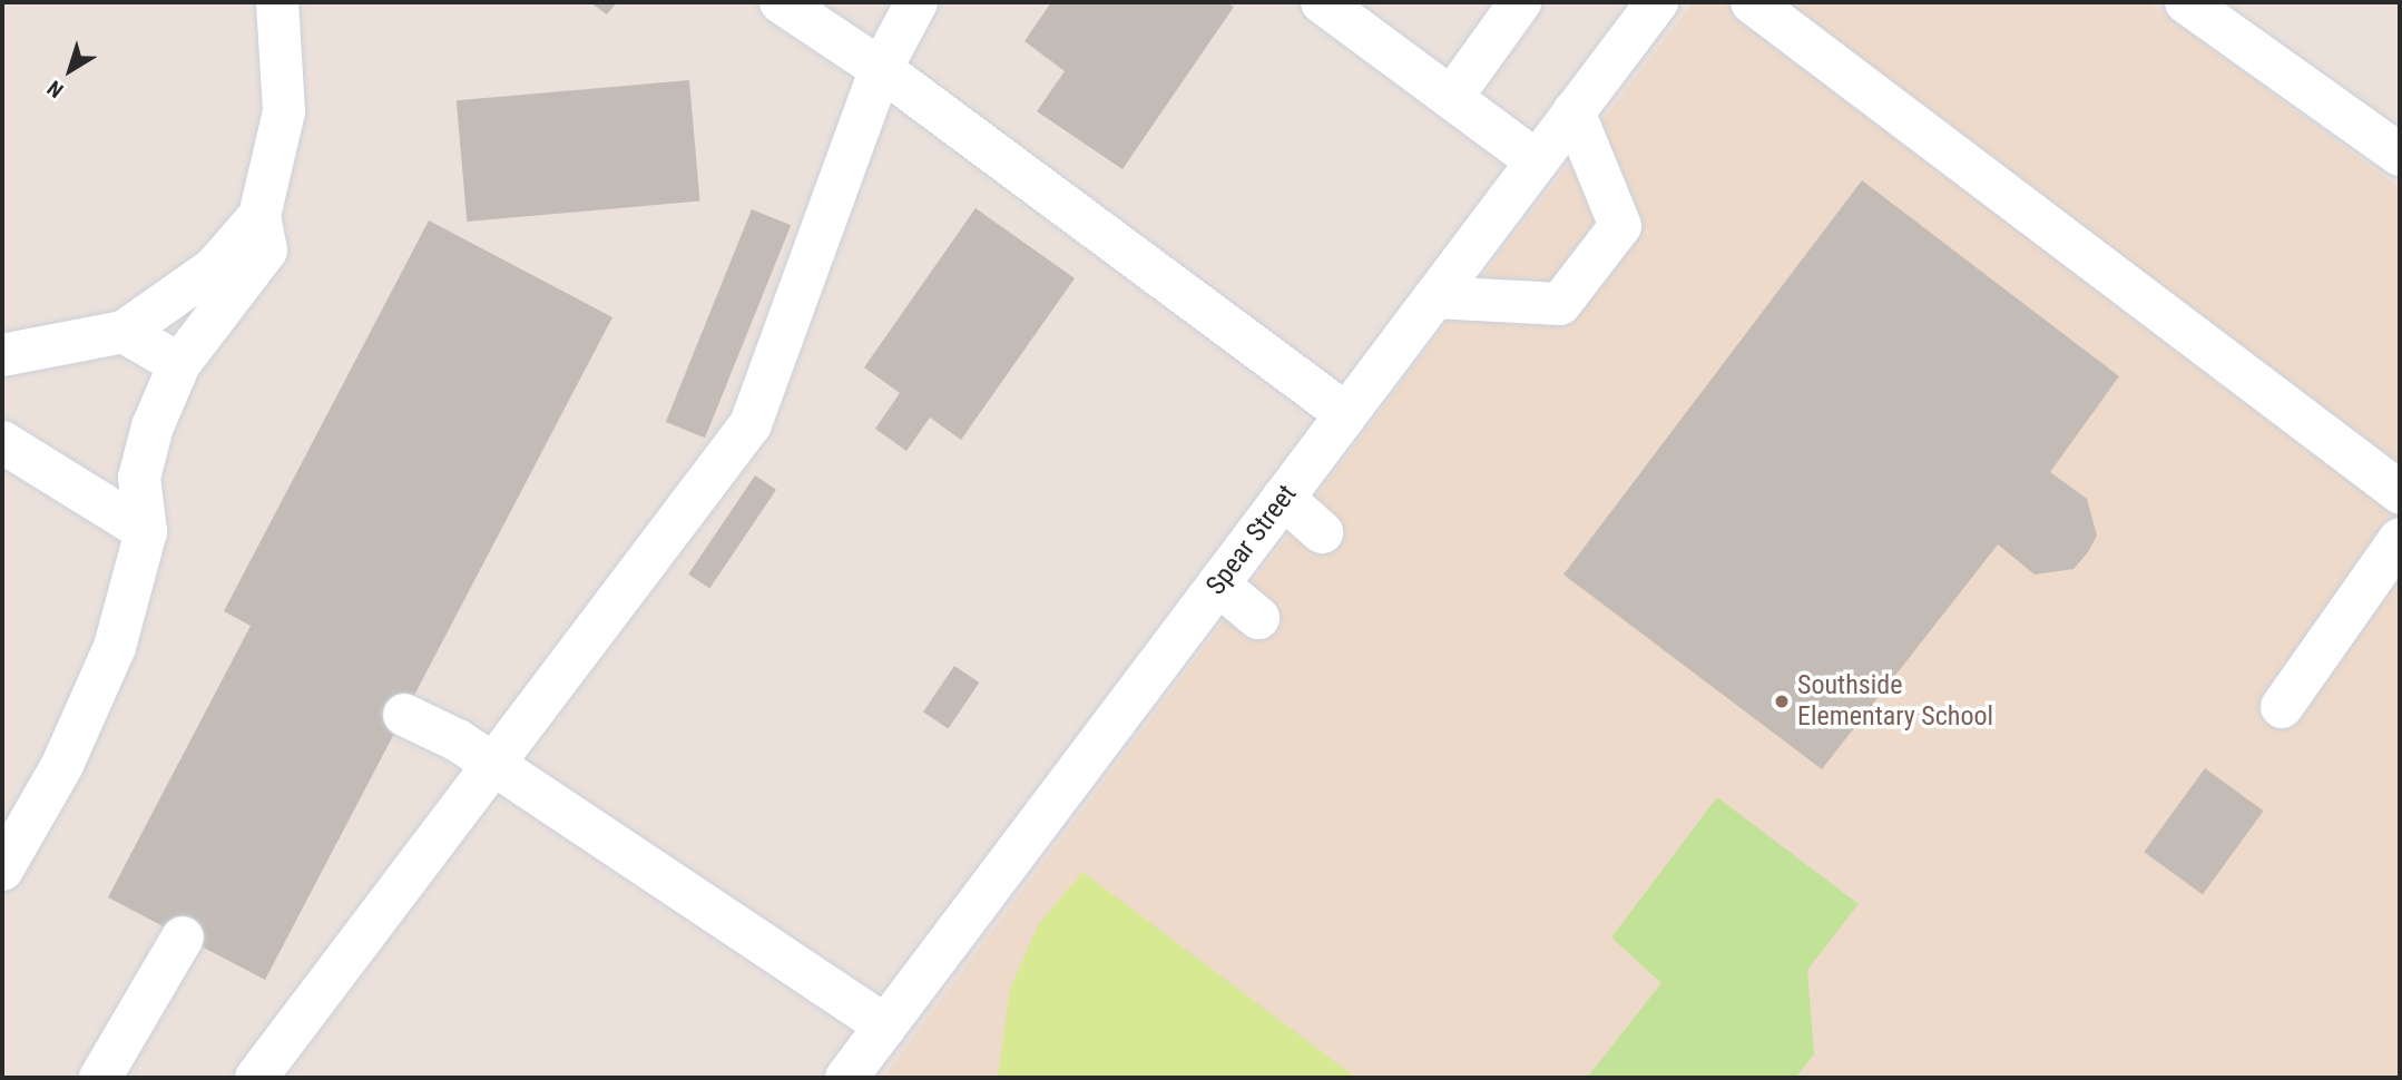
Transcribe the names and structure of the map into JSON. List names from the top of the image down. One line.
{"streets":{"street":["Spear Street"]},"places":["Southside Elementary School"],"north":"bottom left"}
